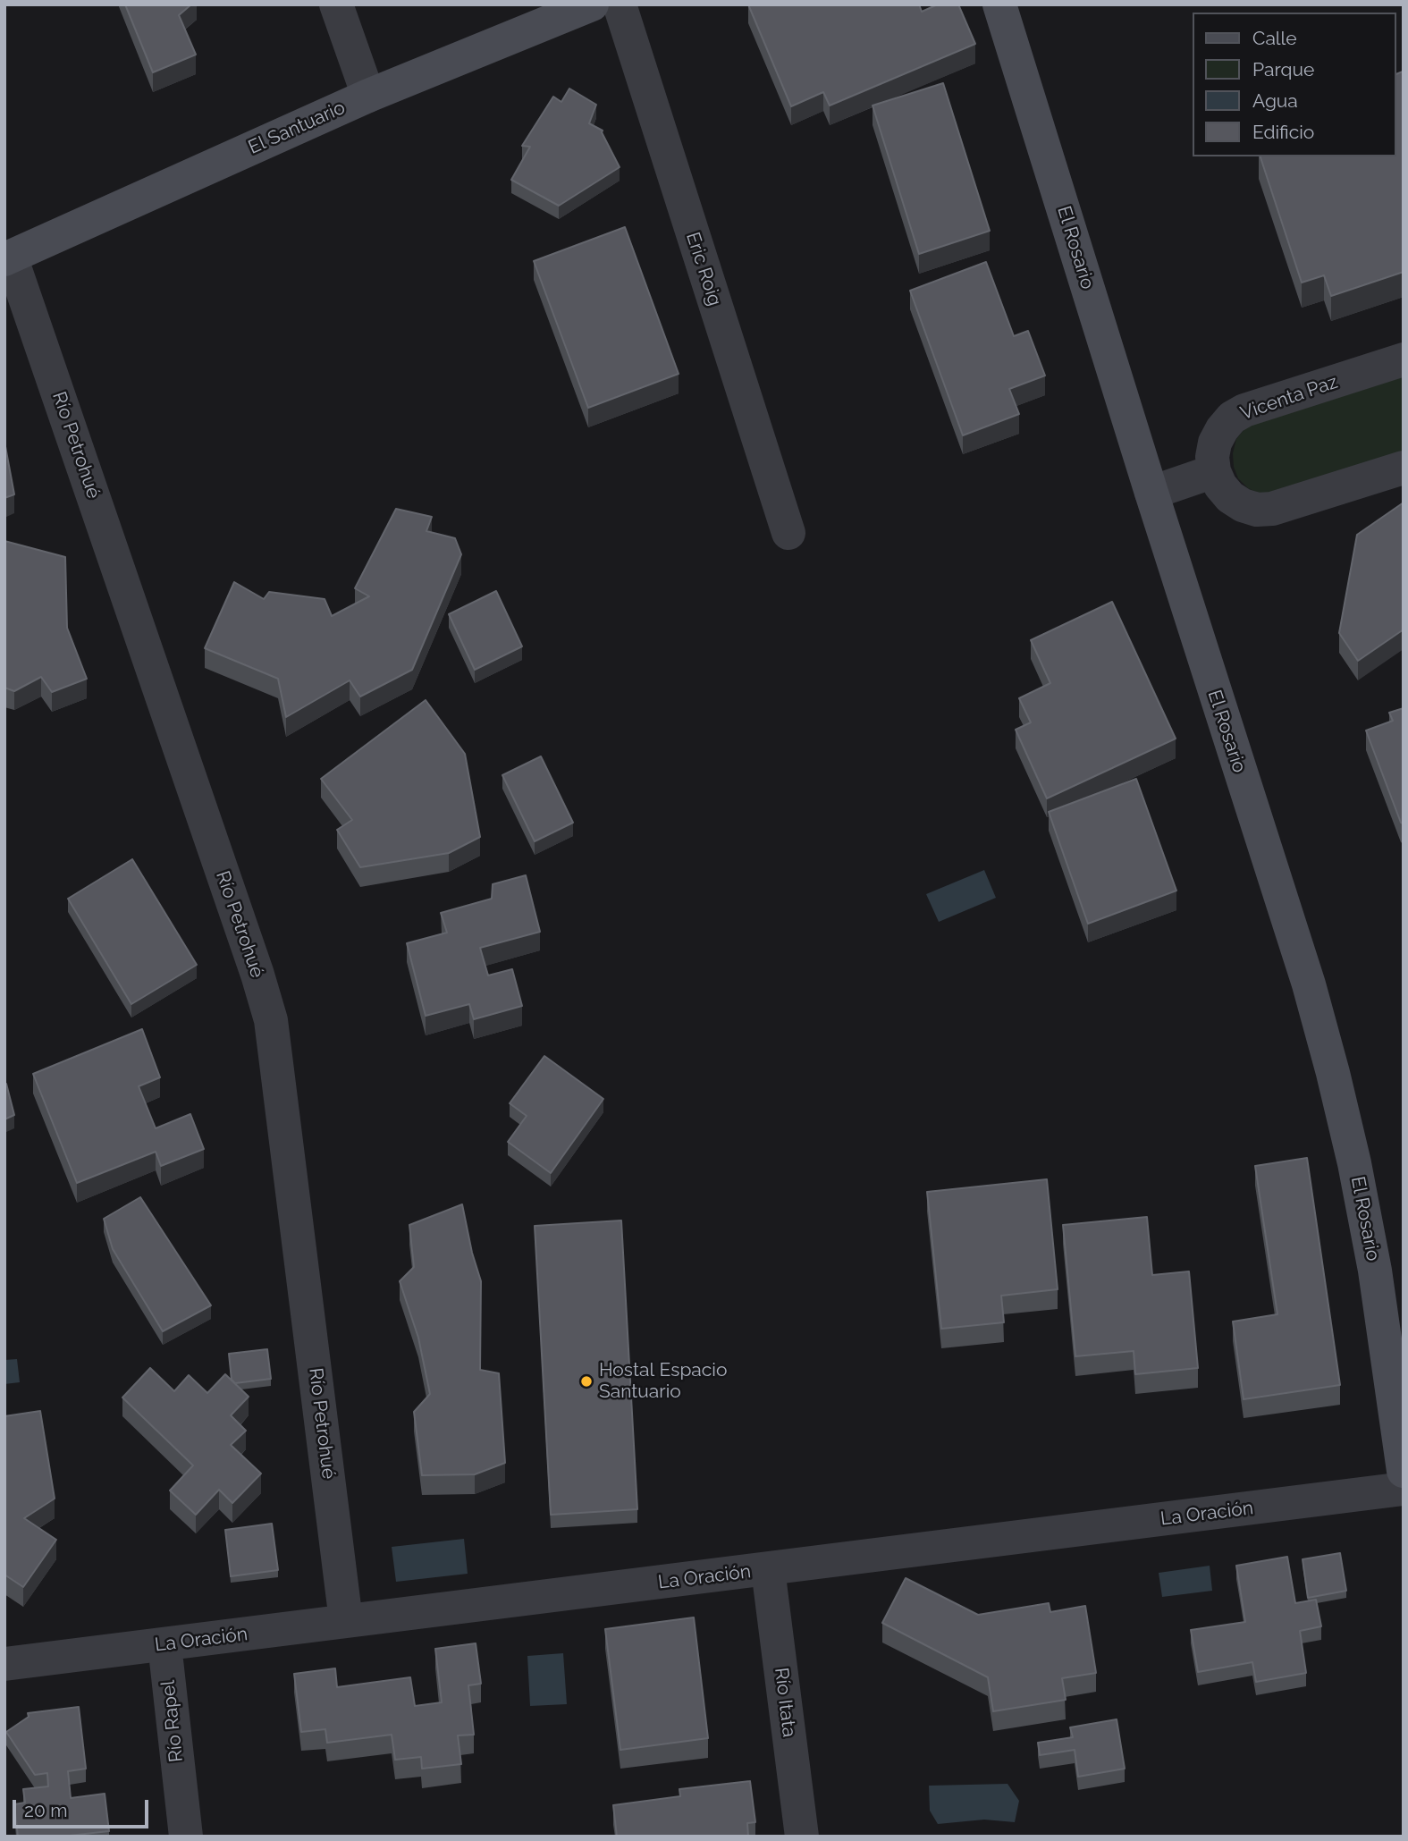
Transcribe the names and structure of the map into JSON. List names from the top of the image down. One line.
{"streets":{"street":["El Santuario","El Rosario","Eric Roig","Vicenta Paz","Río Petrohué","La Oración","Río Itata","Río Rapel"]},"crossings":[["El Santuario","Río Petrohué"],["Río Petrohué","La Oración"],["La Oración","Río Itata"],["La Oración","Río Rapel"]],"places":["Hostal Espacio Santuario"],"legend":["Calle","Parque","Agua","Edificio"],"scale_bar":"20 m"}
